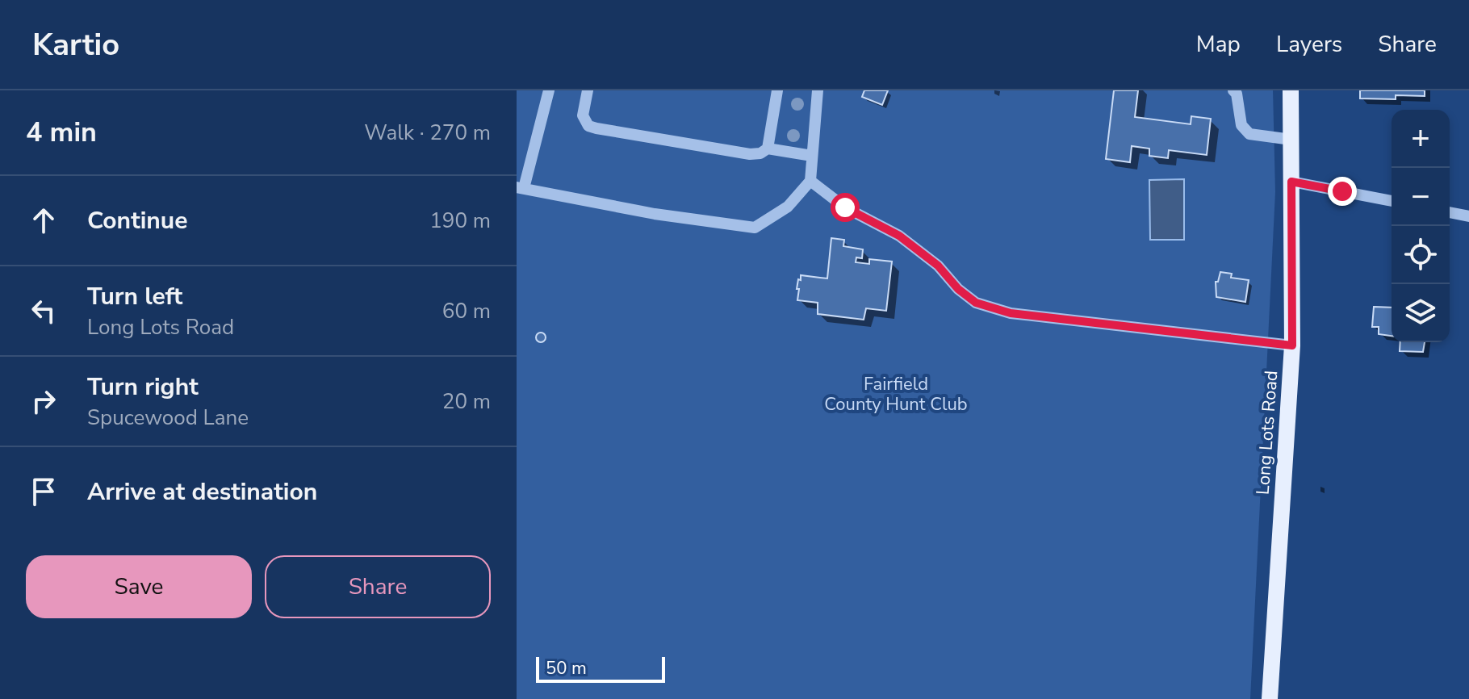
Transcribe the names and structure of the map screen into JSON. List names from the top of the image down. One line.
{"streets":{"main road":["Long Lots Road"]},"parks":["Fairfield County Hunt Club"],"scale_bar":"50 m","page":{"header":"Kartio","nav":["Map","Layers","Share"],"heading":["4 min","Walk · 270 m"],"map_buttons":["+","−"],"list":[["Continue","190 m"],["Turn left","Long Lots Road","60 m"],["Turn right","Spucewood Lane","20 m"],"Arrive at destination"],"buttons":["Save","Share"],"scale":"50 m"}}
